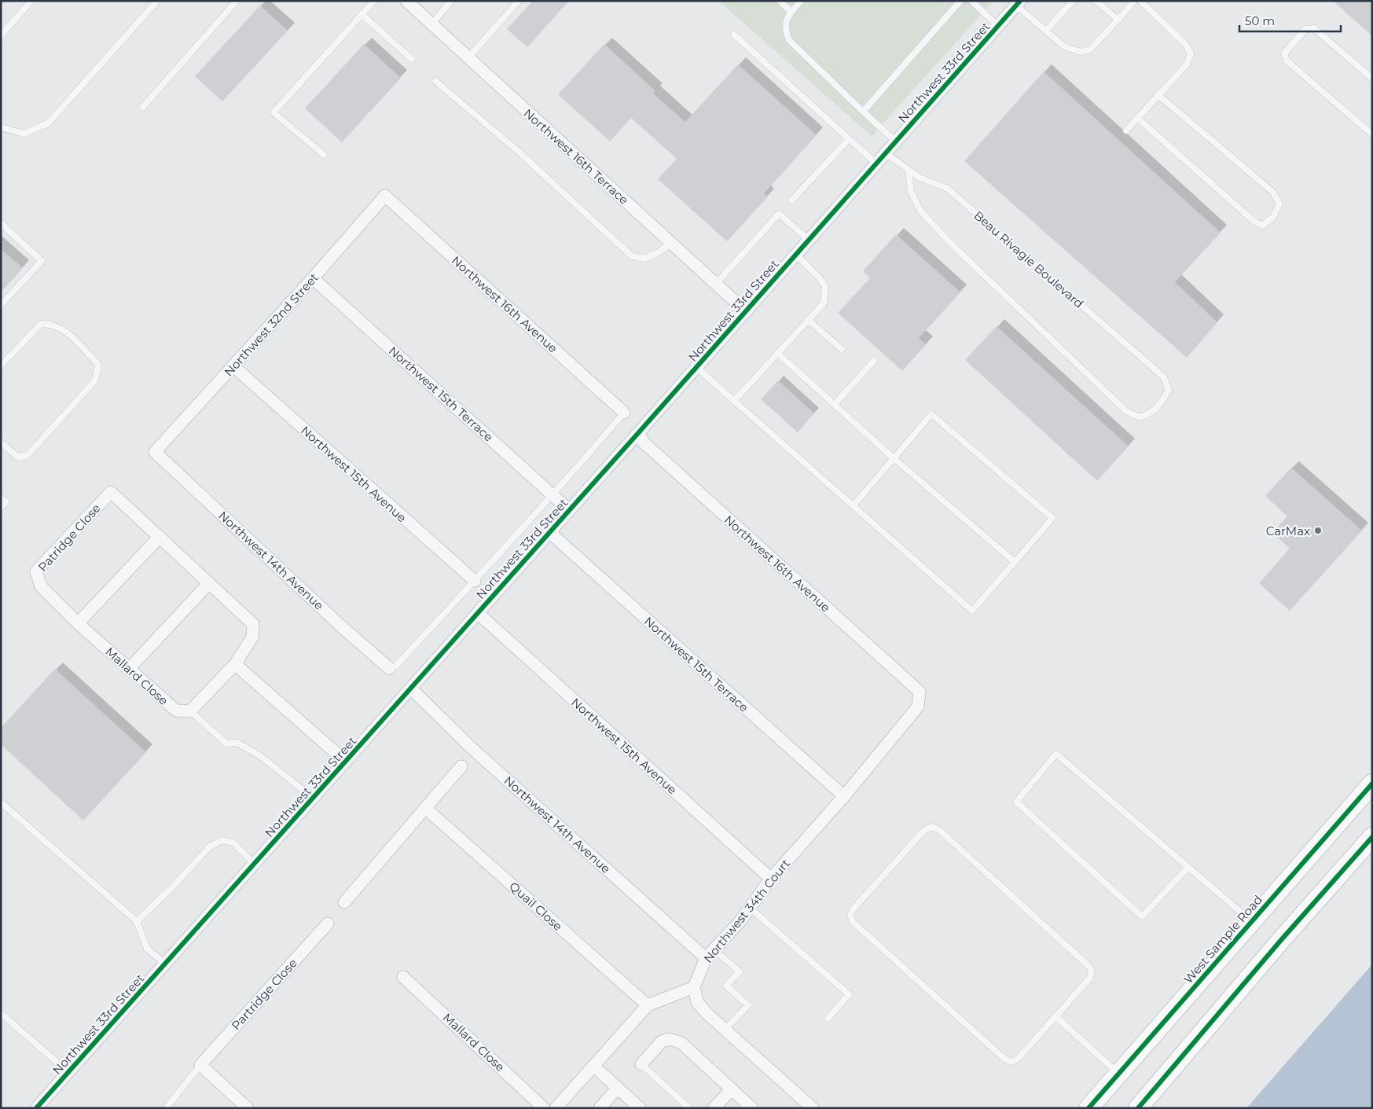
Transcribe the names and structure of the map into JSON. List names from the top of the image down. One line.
{"streets":{"main road":["West Sample Road"],"street":["Northwest 33rd Street","Northwest 16th Terrace","Northwest 16th Avenue","Northwest 32nd Street","Northwest 15th Terrace","Northwest 15th Avenue","Patridge Close","Northwest 14th Avenue","Mallard Close","Quail Close","Northwest 34th Court","Partridge Close"],"lane":["Beau Rivagie Boulevard"]},"crossings":[["Northwest 33rd Street","Northwest 16th Terrace"],["Northwest 33rd Street","Beau Rivagie Boulevard"],["Northwest 33rd Street","Northwest 16th Avenue"],["Northwest 33rd Street","Northwest 15th Terrace"],["Northwest 33rd Street","Northwest 15th Avenue"],["Northwest 33rd Street","Northwest 14th Avenue"],["Northwest 16th Avenue","Northwest 32nd Street"],["Northwest 16th Avenue","Northwest 34th Court"],["Northwest 32nd Street","Northwest 15th Terrace"],["Northwest 32nd Street","Northwest 15th Avenue"],["Northwest 32nd Street","Northwest 14th Avenue"],["Northwest 15th Terrace","Northwest 34th Court"],["Northwest 15th Avenue","Northwest 34th Court"],["Patridge Close","Mallard Close"],["Northwest 14th Avenue","Northwest 34th Court"]],"places":["CarMax"],"scale_bar":"50 m"}
